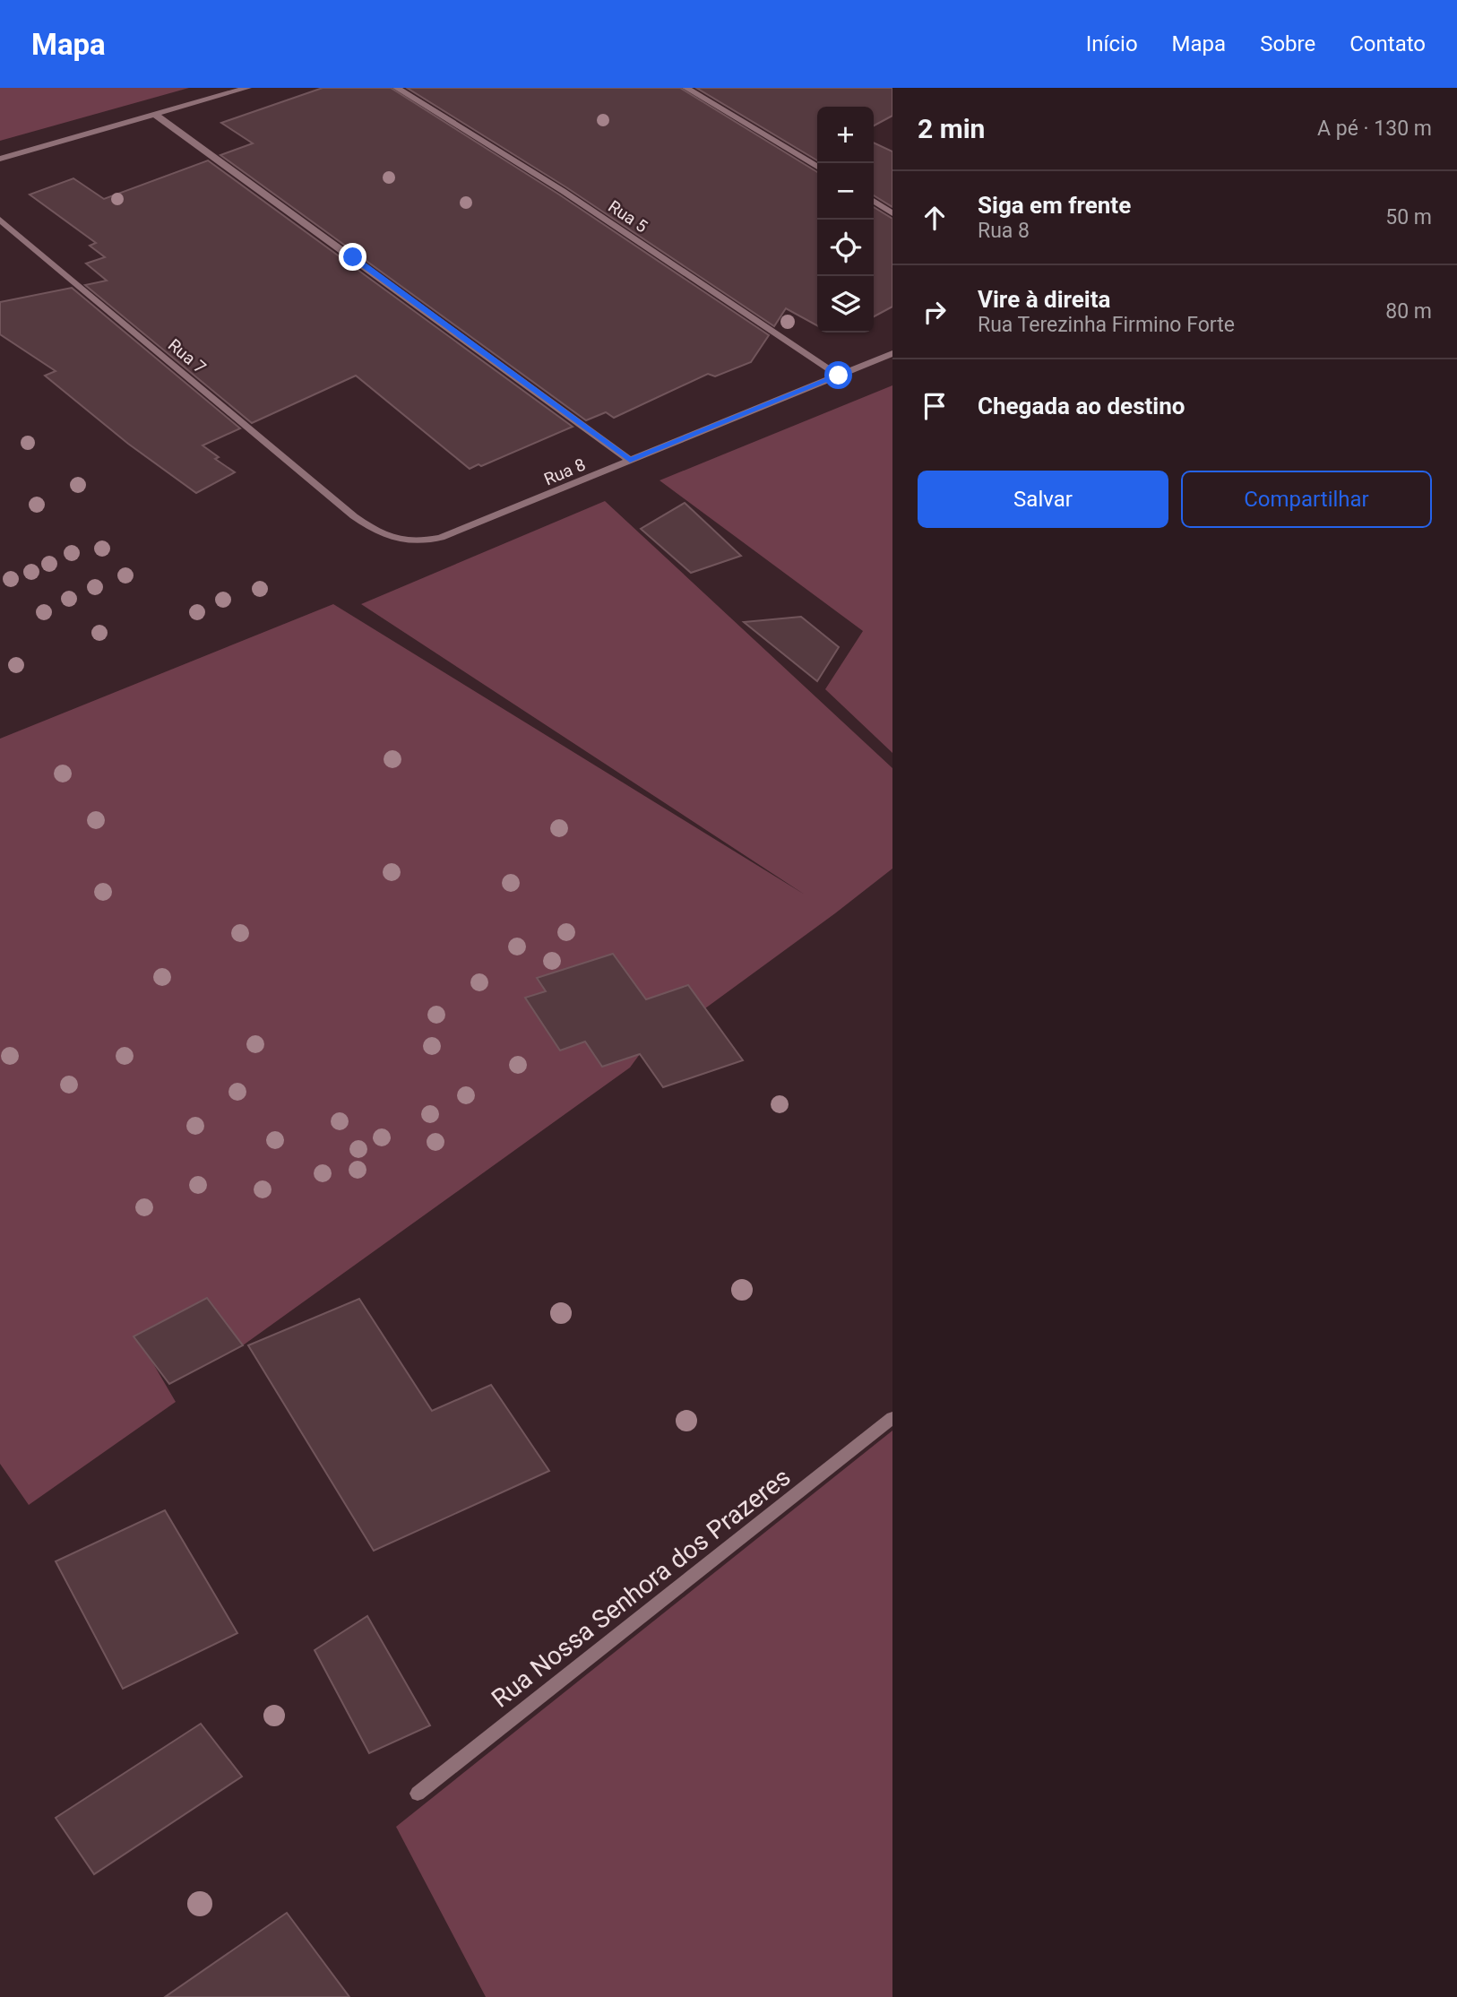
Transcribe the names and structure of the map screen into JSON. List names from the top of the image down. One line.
{"streets":{"street":["Rua 5","Rua 7","Rua 8","Rua Nossa Senhora dos Prazeres"]},"crossings":[["Rua 5","Rua 8"],["Rua 7","Rua 8"]],"page":{"header":"Mapa","nav":["Início","Mapa","Sobre","Contato"],"heading":["2 min","A pé · 130 m"],"map_buttons":["+","−"],"list":[["Siga em frente","Rua 8","50 m"],["Vire à direita","Rua Terezinha Firmino Forte","80 m"],"Chegada ao destino"],"buttons":["Salvar","Compartilhar"]}}
